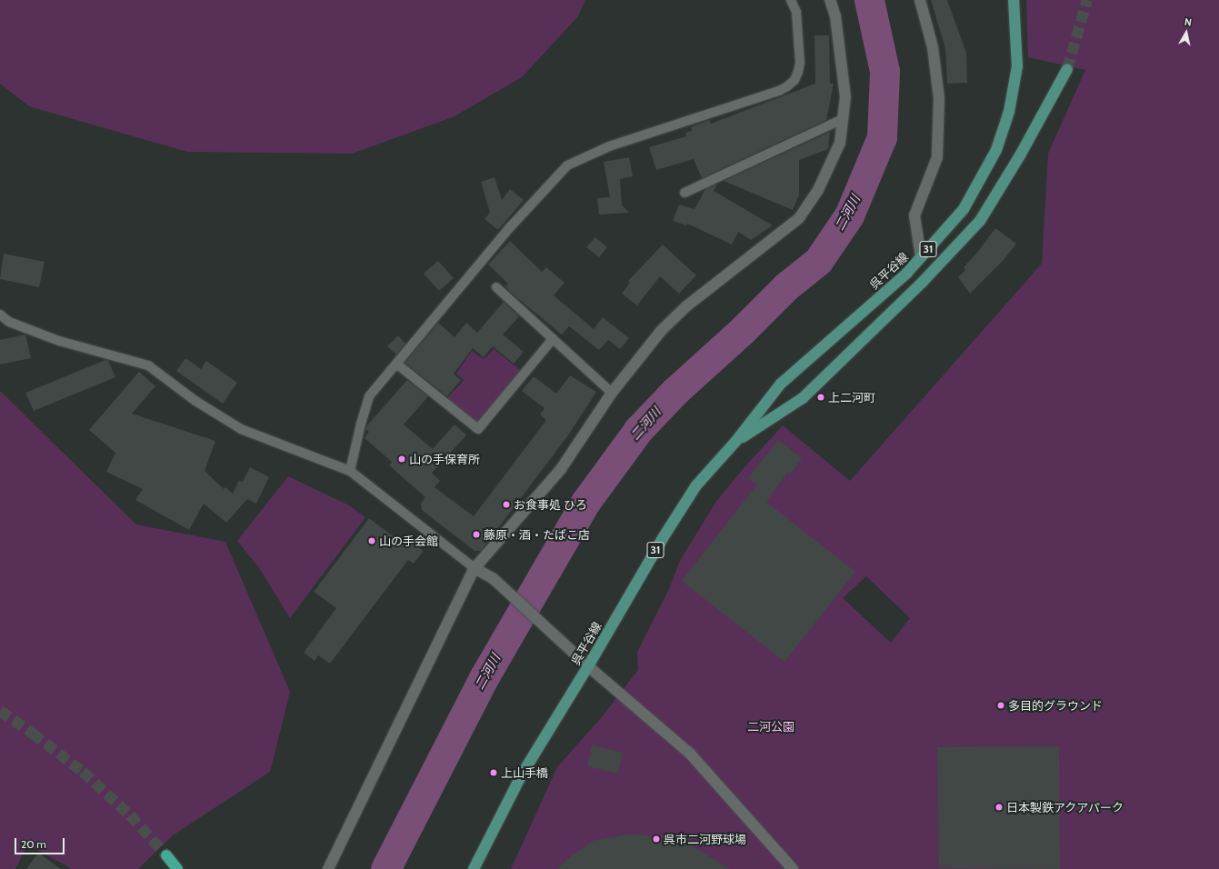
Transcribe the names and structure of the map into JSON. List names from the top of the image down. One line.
{"streets":{"main road":["31","呉平谷線"]},"water":["二河川"],"parks":["二河公園"],"places":["上二河町","山の手保育所","お食事処 ひろ","藤原・酒・たばこ店","山の手会館","多目的グラウンド","上山手橋","日本製鉄アクアパーク","呉市二河野球場"],"scale_bar":"20 m","north":"top"}
